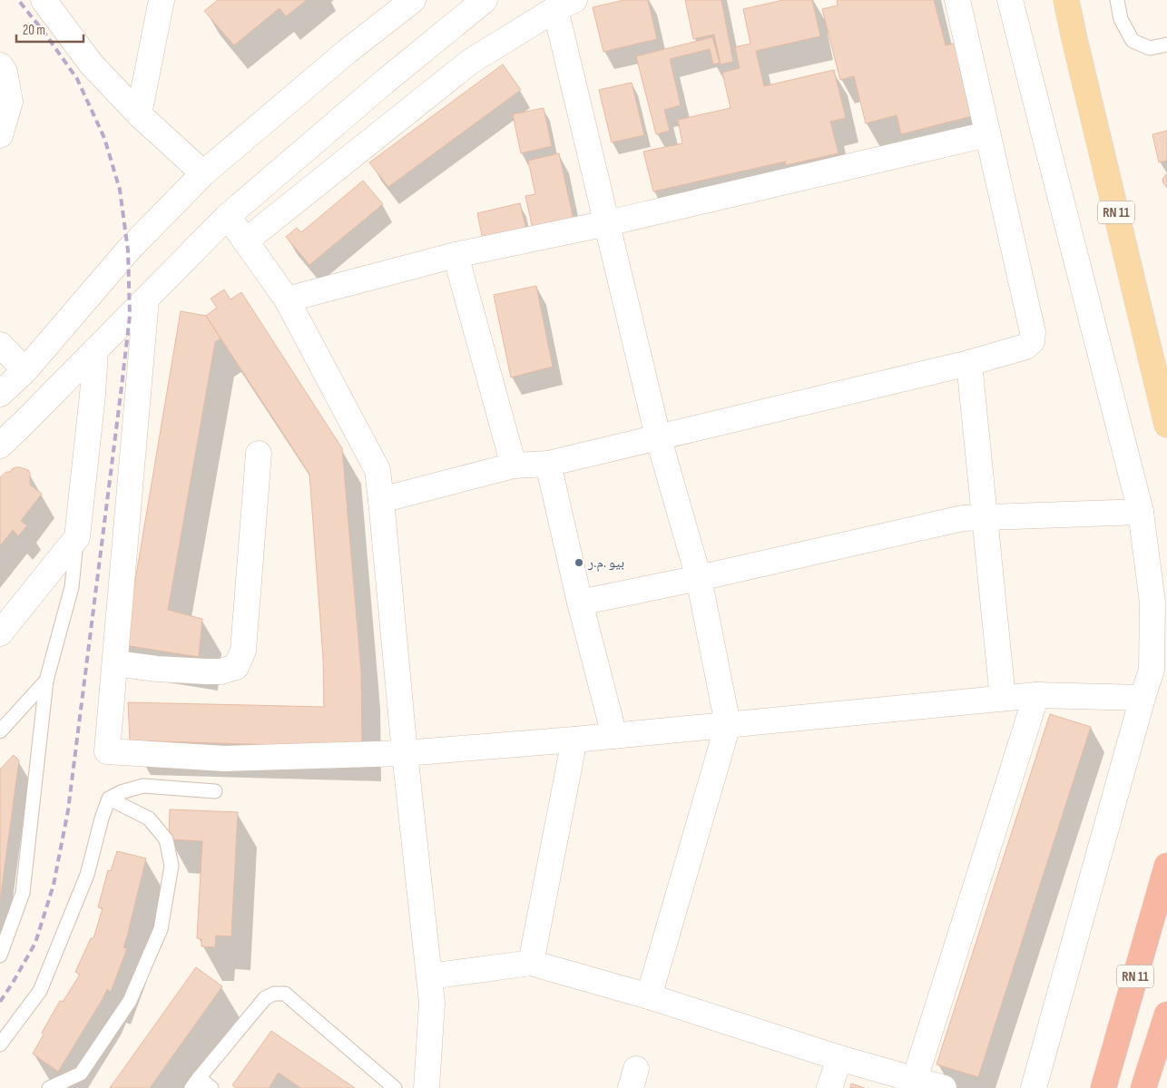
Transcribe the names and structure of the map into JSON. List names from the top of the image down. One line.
{"streets":{"highway":["RN 11"]},"places":["بيو .م.ر"],"scale_bar":"20 m"}
